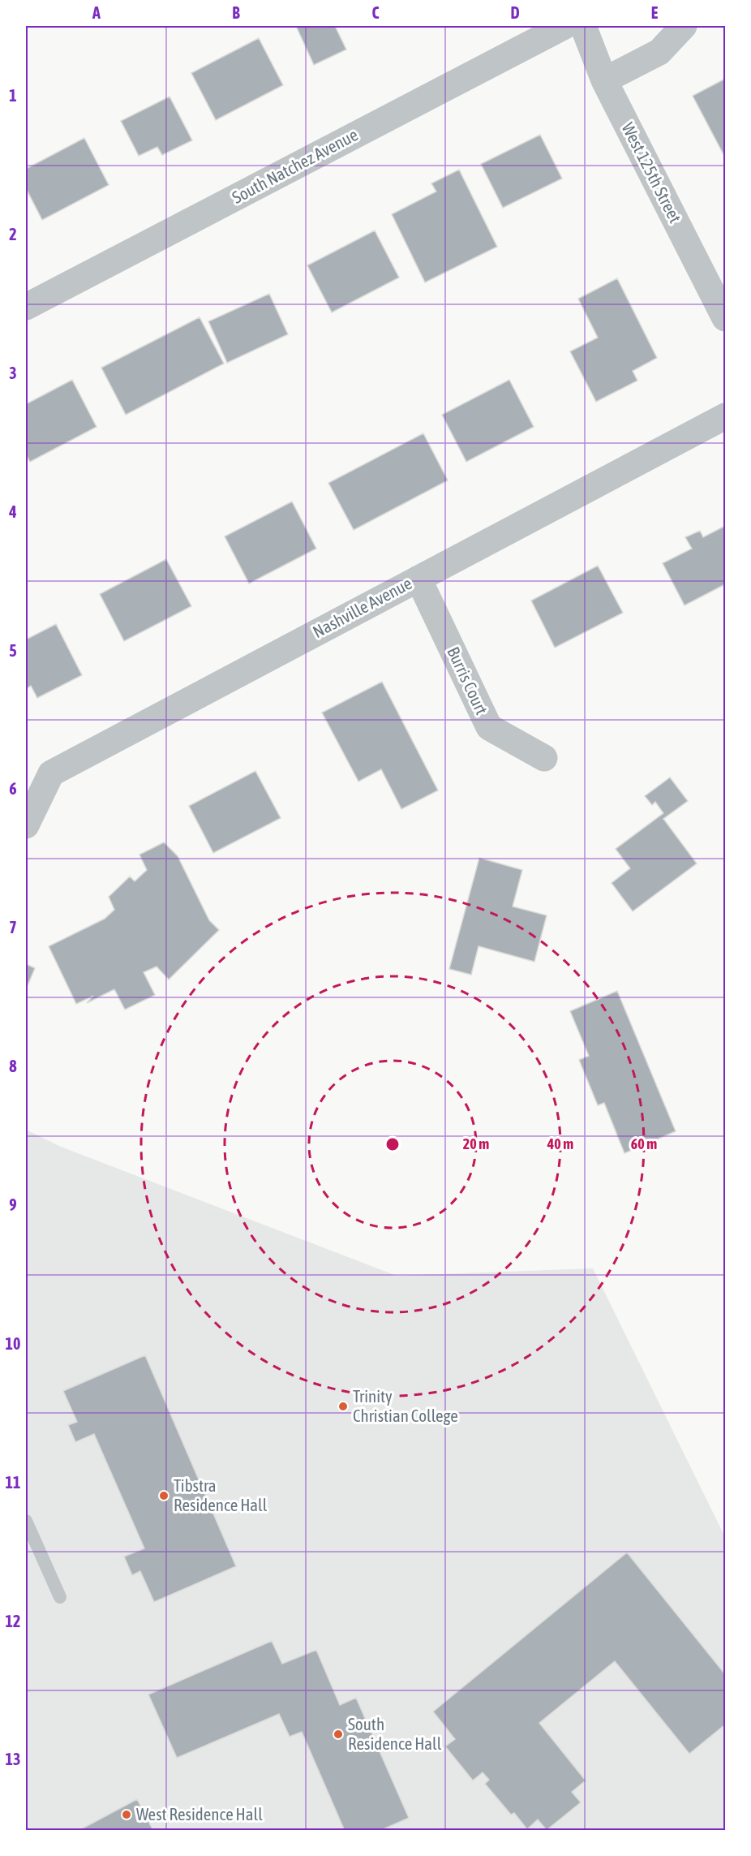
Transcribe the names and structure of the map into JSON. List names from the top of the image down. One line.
{"streets":{"street":["South Natchez Avenue","West 125th Street","Nashville Avenue","Burris Court"]},"crossings":[["Nashville Avenue","Burris Court"]],"places":["Trinity Christian College","Tibstra Residence Hall","South Residence Hall","West Residence Hall"],"grid":{"columns":["A","B","C","D","E"],"rows":["1","2","3","4","5","6","7","8","9","10","11","12","13"]},"rings":["20 m","40 m","60 m"]}
